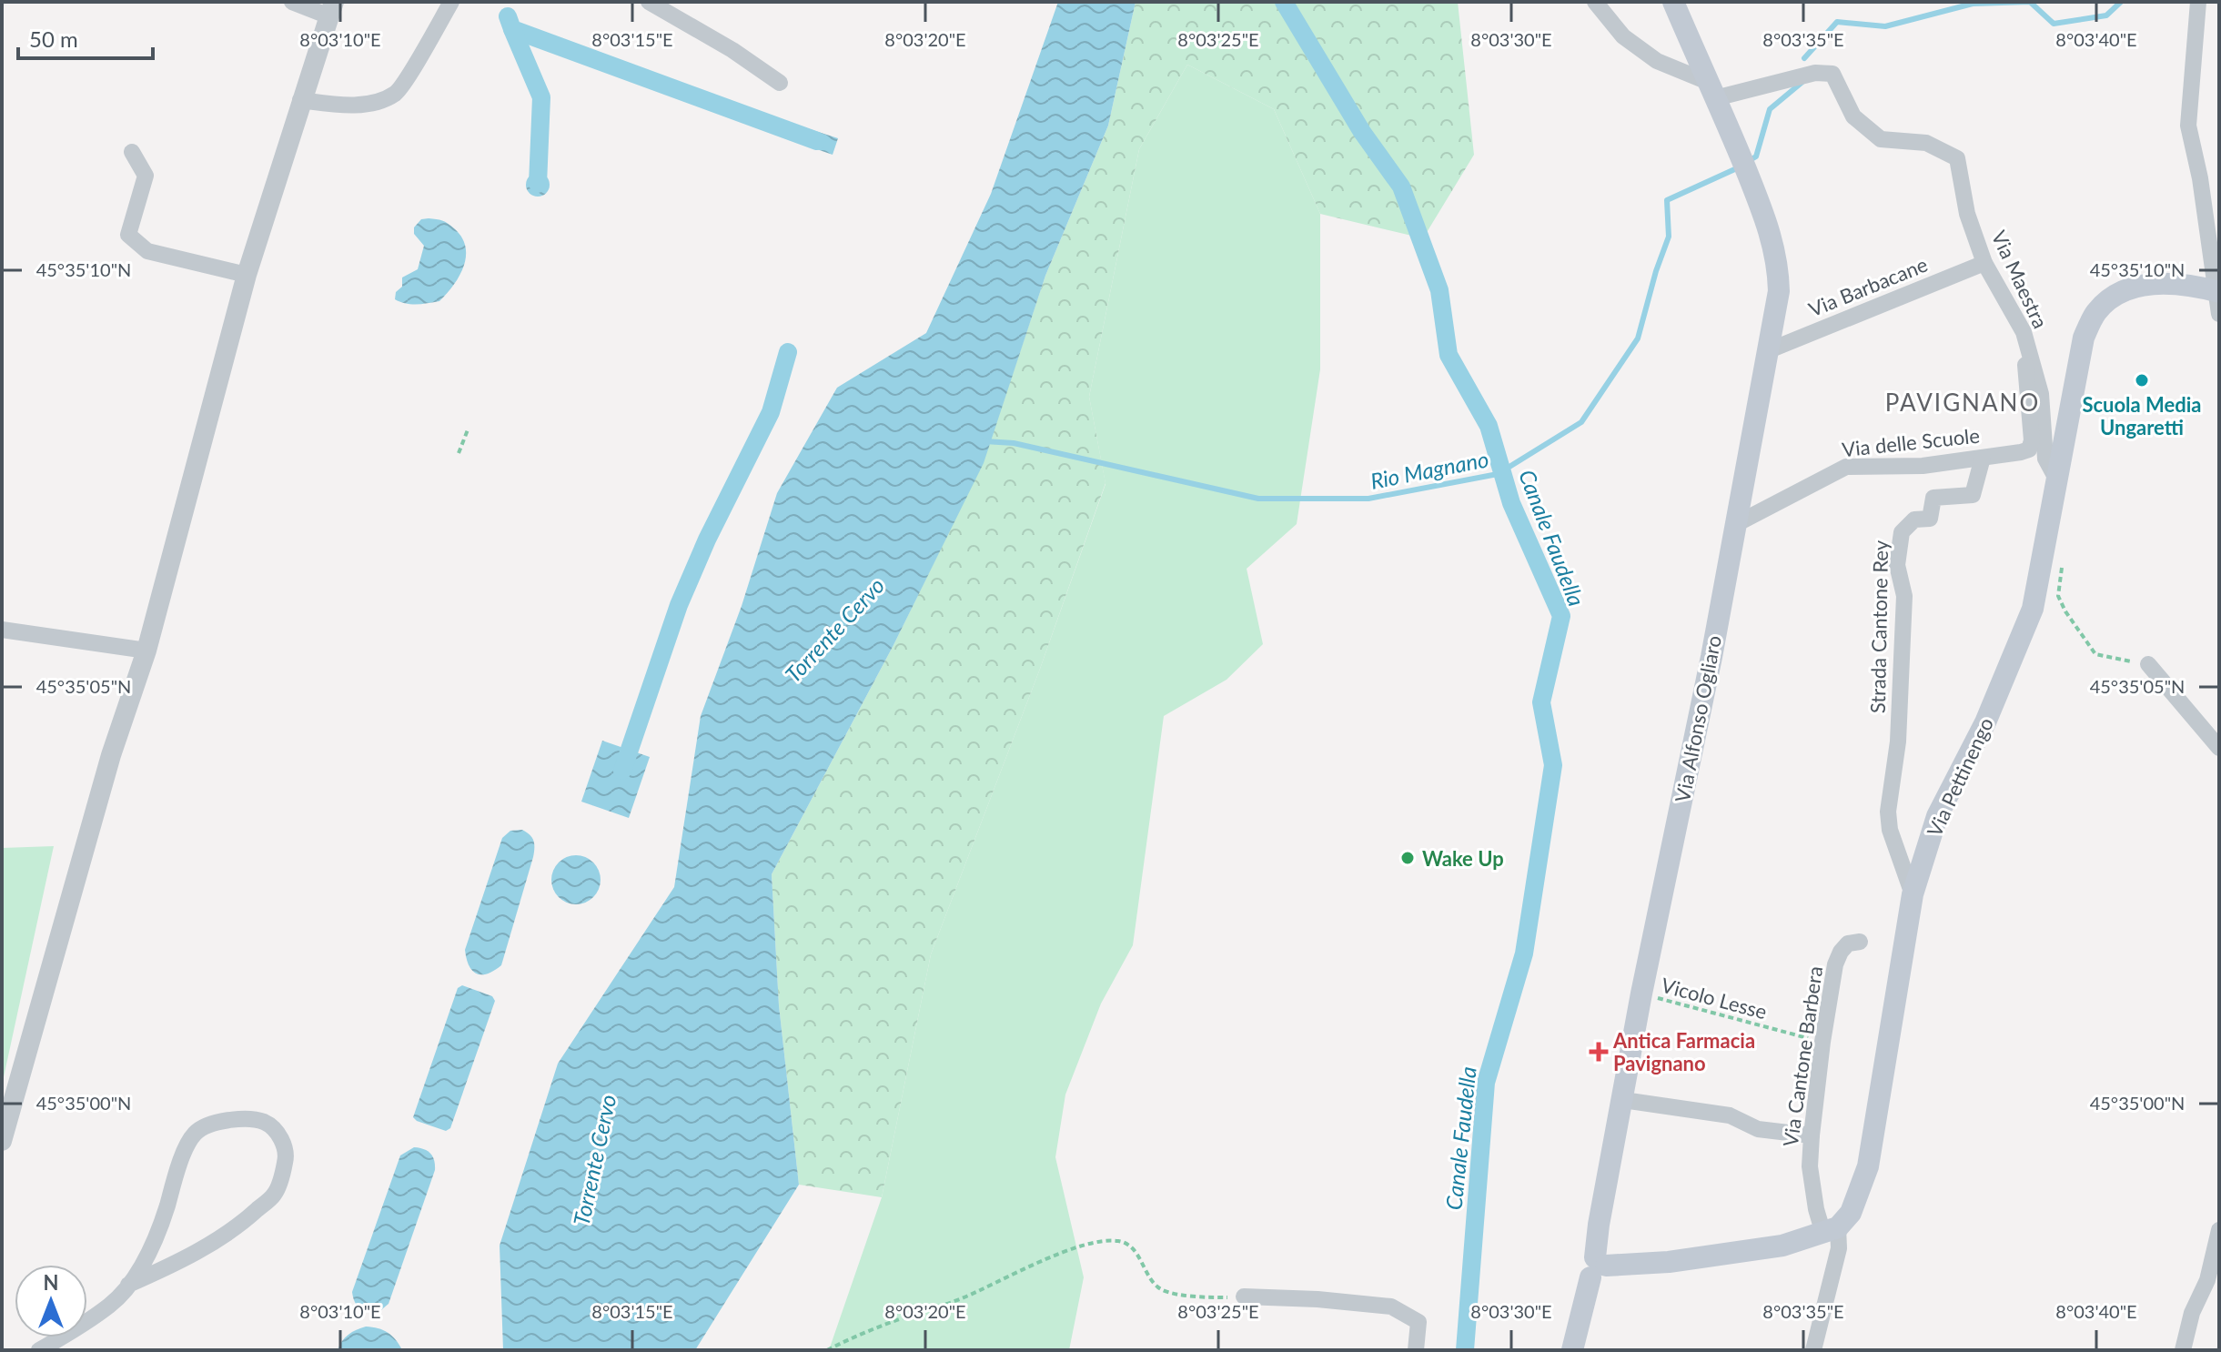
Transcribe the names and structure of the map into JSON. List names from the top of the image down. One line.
{"streets":{"main road":["Via Alfonso Ogliaro","Via Pettinengo"],"street":["Via Maestra","Via Barbacane","Via delle Scuole","Strada Cantone Rey","Via Cantone Barbera"],"path":["Vicolo Lesse"]},"crossings":[["Via Maestra","Via Barbacane"],["Via Maestra","Via delle Scuole"],["Via Maestra","Via Alfonso Ogliaro"],["Via Maestra","Via Pettinengo"],["Via Barbacane","Via Alfonso Ogliaro"],["Via delle Scuole","Strada Cantone Rey"],["Via delle Scuole","Via Alfonso Ogliaro"],["Strada Cantone Rey","Via Pettinengo"],["Via Alfonso Ogliaro","Vicolo Lesse"],["Via Pettinengo","Via Cantone Barbera"],["Vicolo Lesse","Via Cantone Barbera"]],"districts":["PAVIGNANO"],"water":["Rio Magnano","Canale Faudella","Torrente Cervo"],"places":{"other":["Scuola Media Ungaretti","Wake Up"],"health":["Antica Farmacia Pavignano"]},"scale_bar":"50 m","north":"top","coordinates":["8°03'10\"E","8°03'15\"E","8°03'20\"E","8°03'25\"E","8°03'30\"E","8°03'35\"E","8°03'40\"E","45°35'10\"N","45°35'05\"N","45°35'00\"N"]}
